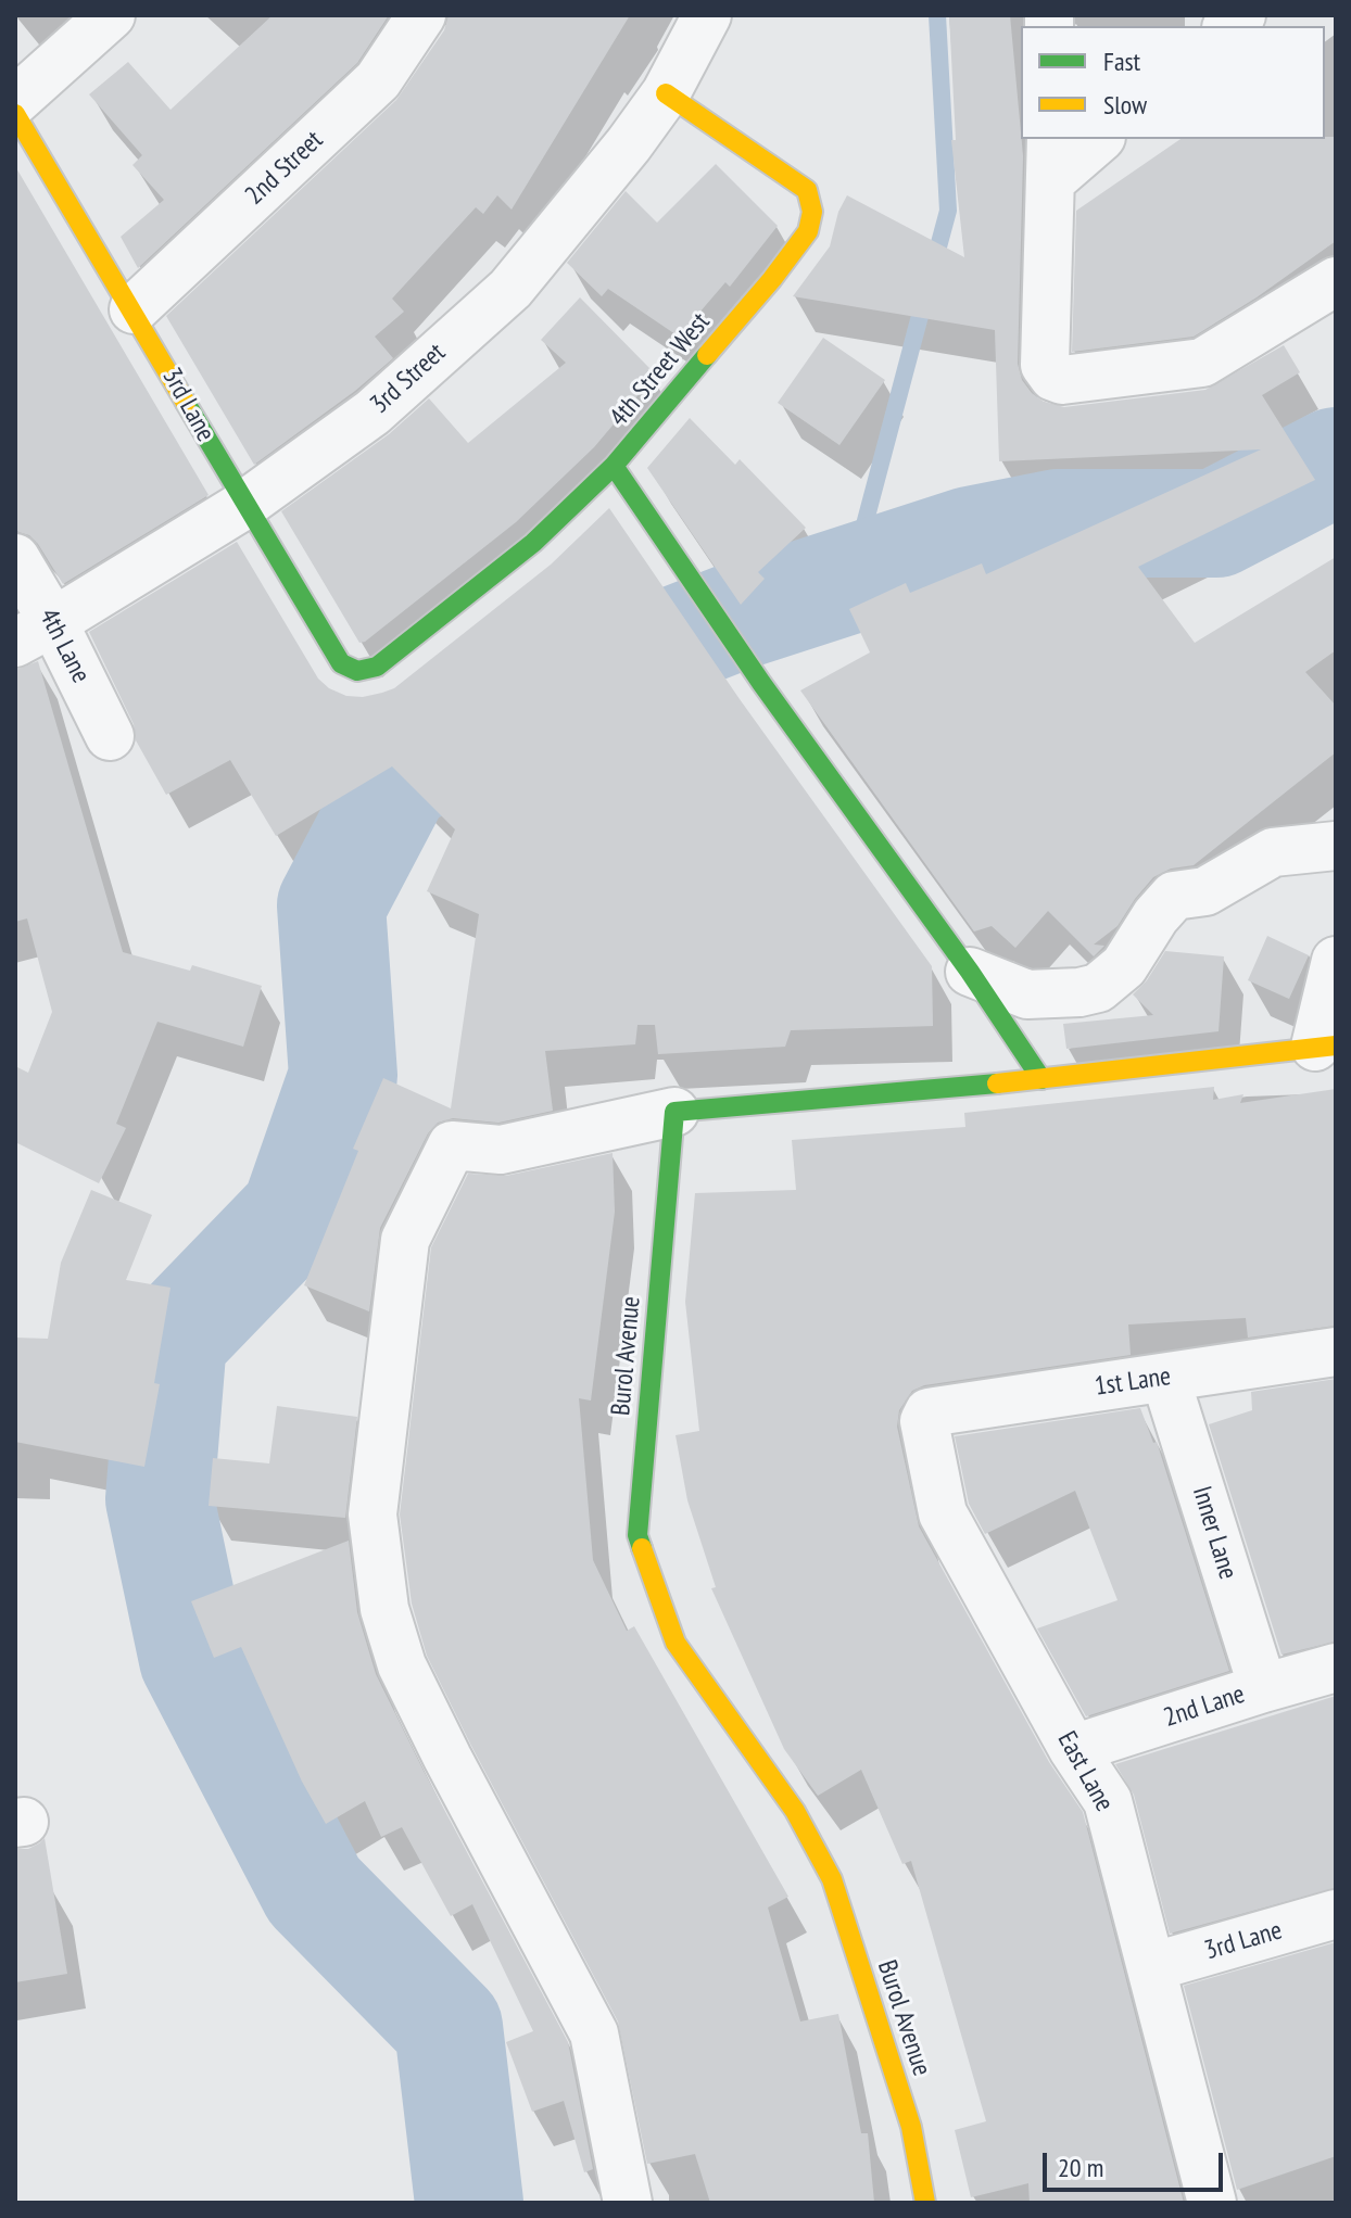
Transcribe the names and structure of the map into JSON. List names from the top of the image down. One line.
{"streets":{"street":["2nd Street","4th Street West","3rd Street","3rd Lane","4th Lane","Burol Avenue","1st Lane","Inner Lane","2nd Lane","East Lane"]},"crossings":[["2nd Street","3rd Lane"],["4th Street West","3rd Street"],["4th Street West","3rd Lane"],["3rd Street","3rd Lane"],["3rd Street","4th Lane"],["3rd Lane","East Lane"],["1st Lane","Inner Lane"],["1st Lane","East Lane"],["Inner Lane","2nd Lane"],["2nd Lane","East Lane"]],"legend":["Fast","Slow"],"scale_bar":"20 m"}
